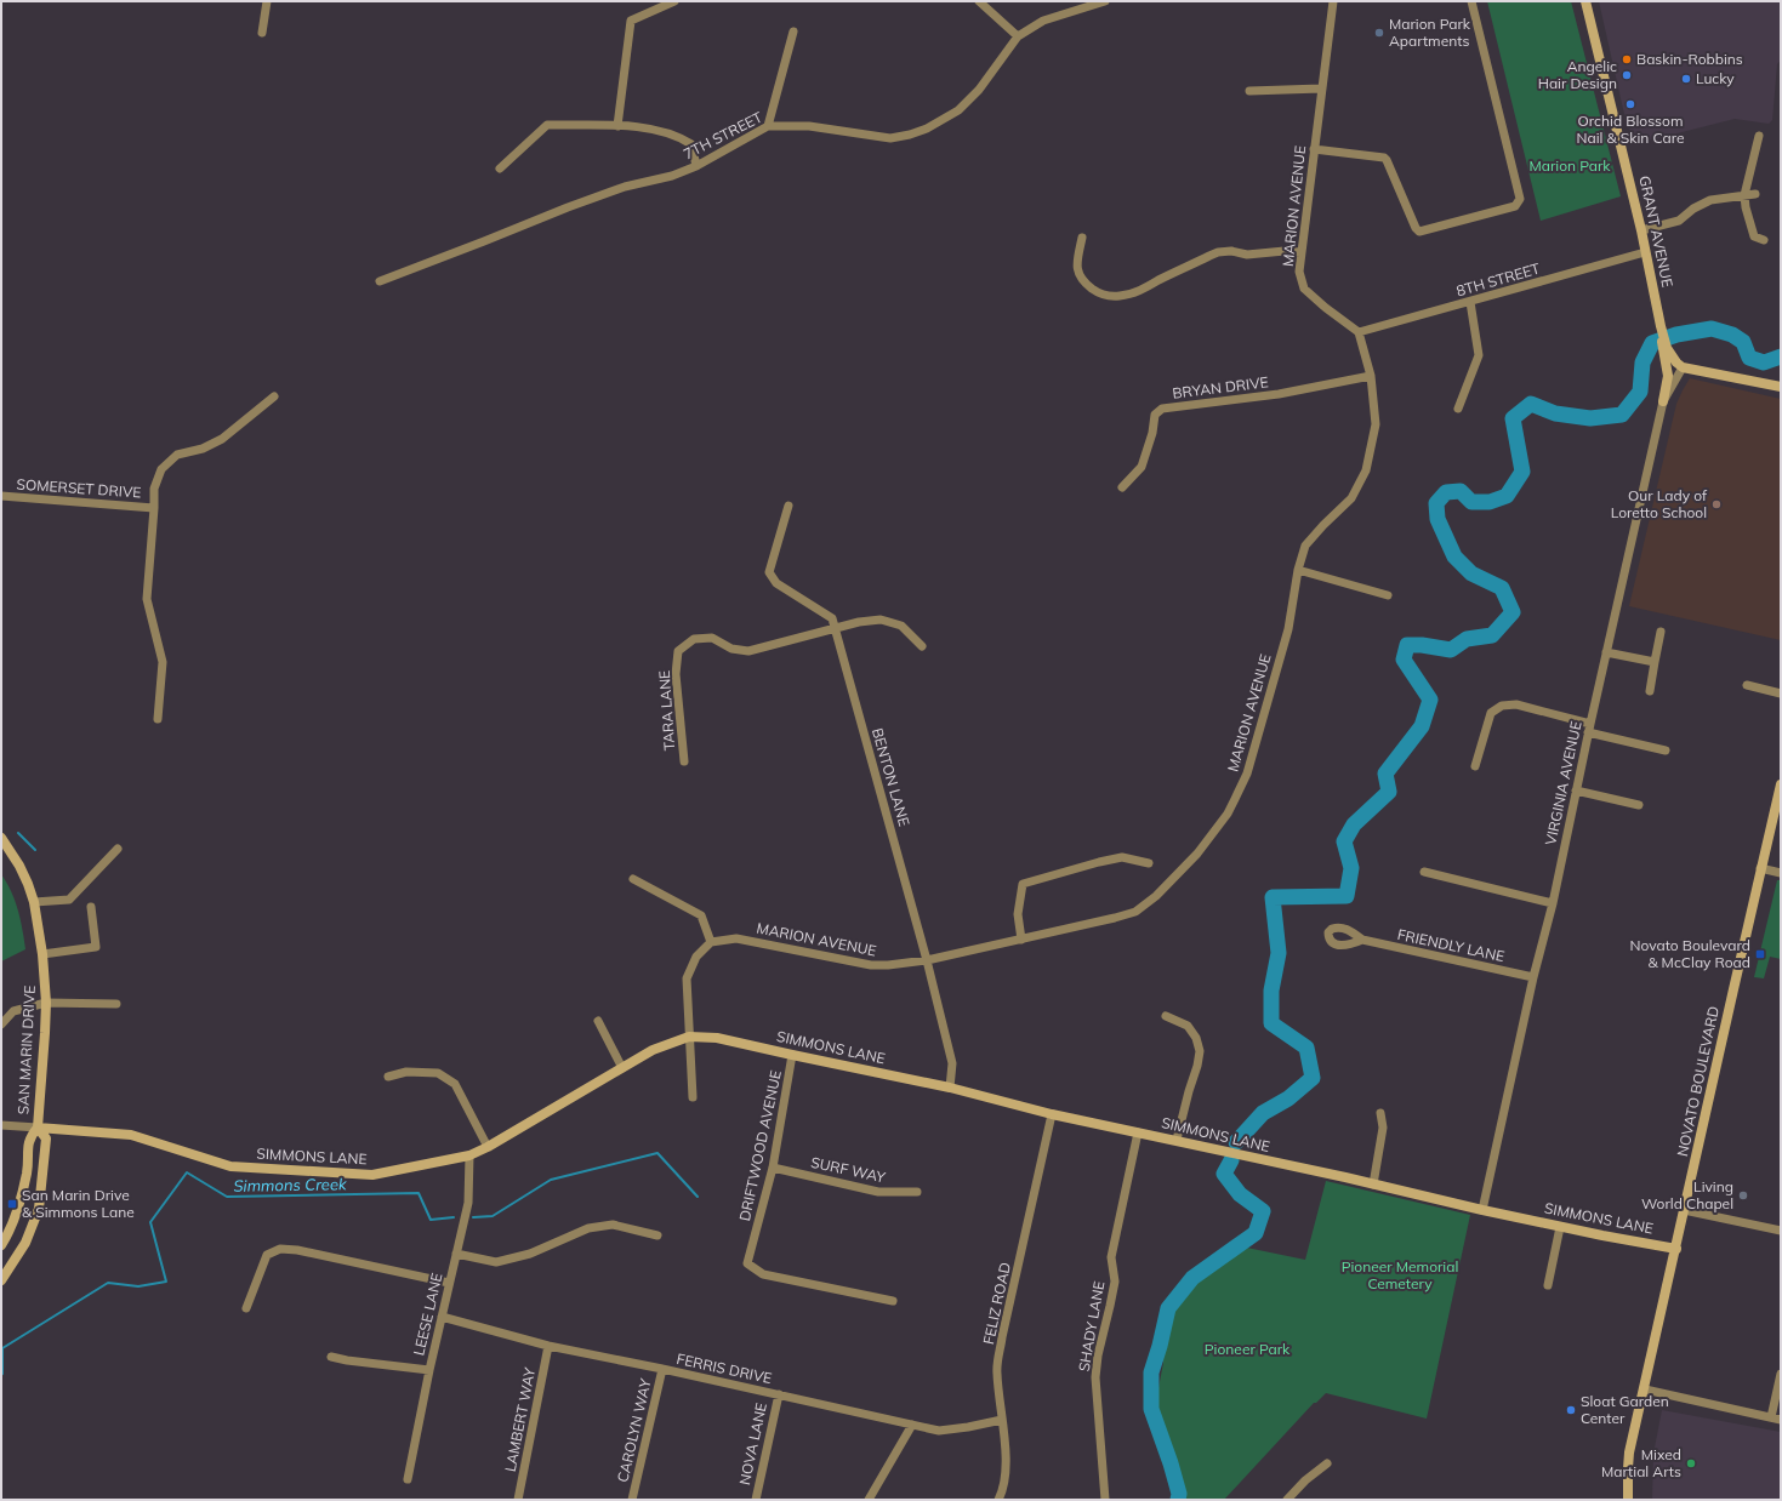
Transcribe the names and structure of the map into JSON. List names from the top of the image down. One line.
{"streets":{"street":["7TH STREET","MARION AVENUE","GRANT AVENUE","8TH STREET","BRYAN DRIVE","SOMERSET DRIVE","TARA LANE","BENTON LANE","VIRGINIA AVENUE","FRIENDLY LANE","SIMMONS LANE","SAN MARIN DRIVE","NOVATO BOULEVARD","DRIFTWOOD AVENUE","SURF WAY","FELIZ ROAD","LEESE LANE","SHADY LANE","FERRIS DRIVE","LAMBERT WAY","CAROLYN WAY","NOVA LANE"]},"crossings":[["MARION AVENUE","8TH STREET"],["MARION AVENUE","BRYAN DRIVE"],["MARION AVENUE","BENTON LANE"],["GRANT AVENUE","8TH STREET"],["GRANT AVENUE","VIRGINIA AVENUE"],["TARA LANE","BENTON LANE"],["BENTON LANE","SIMMONS LANE"],["VIRGINIA AVENUE","FRIENDLY LANE"],["VIRGINIA AVENUE","SIMMONS LANE"],["SIMMONS LANE","SAN MARIN DRIVE"],["SIMMONS LANE","NOVATO BOULEVARD"],["SIMMONS LANE","DRIFTWOOD AVENUE"],["SIMMONS LANE","FELIZ ROAD"],["SIMMONS LANE","LEESE LANE"],["SIMMONS LANE","SHADY LANE"],["DRIFTWOOD AVENUE","SURF WAY"],["FELIZ ROAD","FERRIS DRIVE"],["LEESE LANE","FERRIS DRIVE"],["FERRIS DRIVE","LAMBERT WAY"],["FERRIS DRIVE","CAROLYN WAY"],["FERRIS DRIVE","NOVA LANE"]],"water":["Simmons Creek"],"parks":["Marion Park","Pioneer Memorial Cemetery","Pioneer Park"],"places":{"other":["Marion Park Apartments","Baskin-Robbins","Angelic Hair Design","Lucky","Orchid Blossom Nail & Skin Care","Our Lady of Loretto School","Living World Chapel","Sloat Garden Center","Mixed Martial Arts"],"transit":["Novato Boulevard & McClay Road","San Marin Drive & Simmons Lane"]}}
